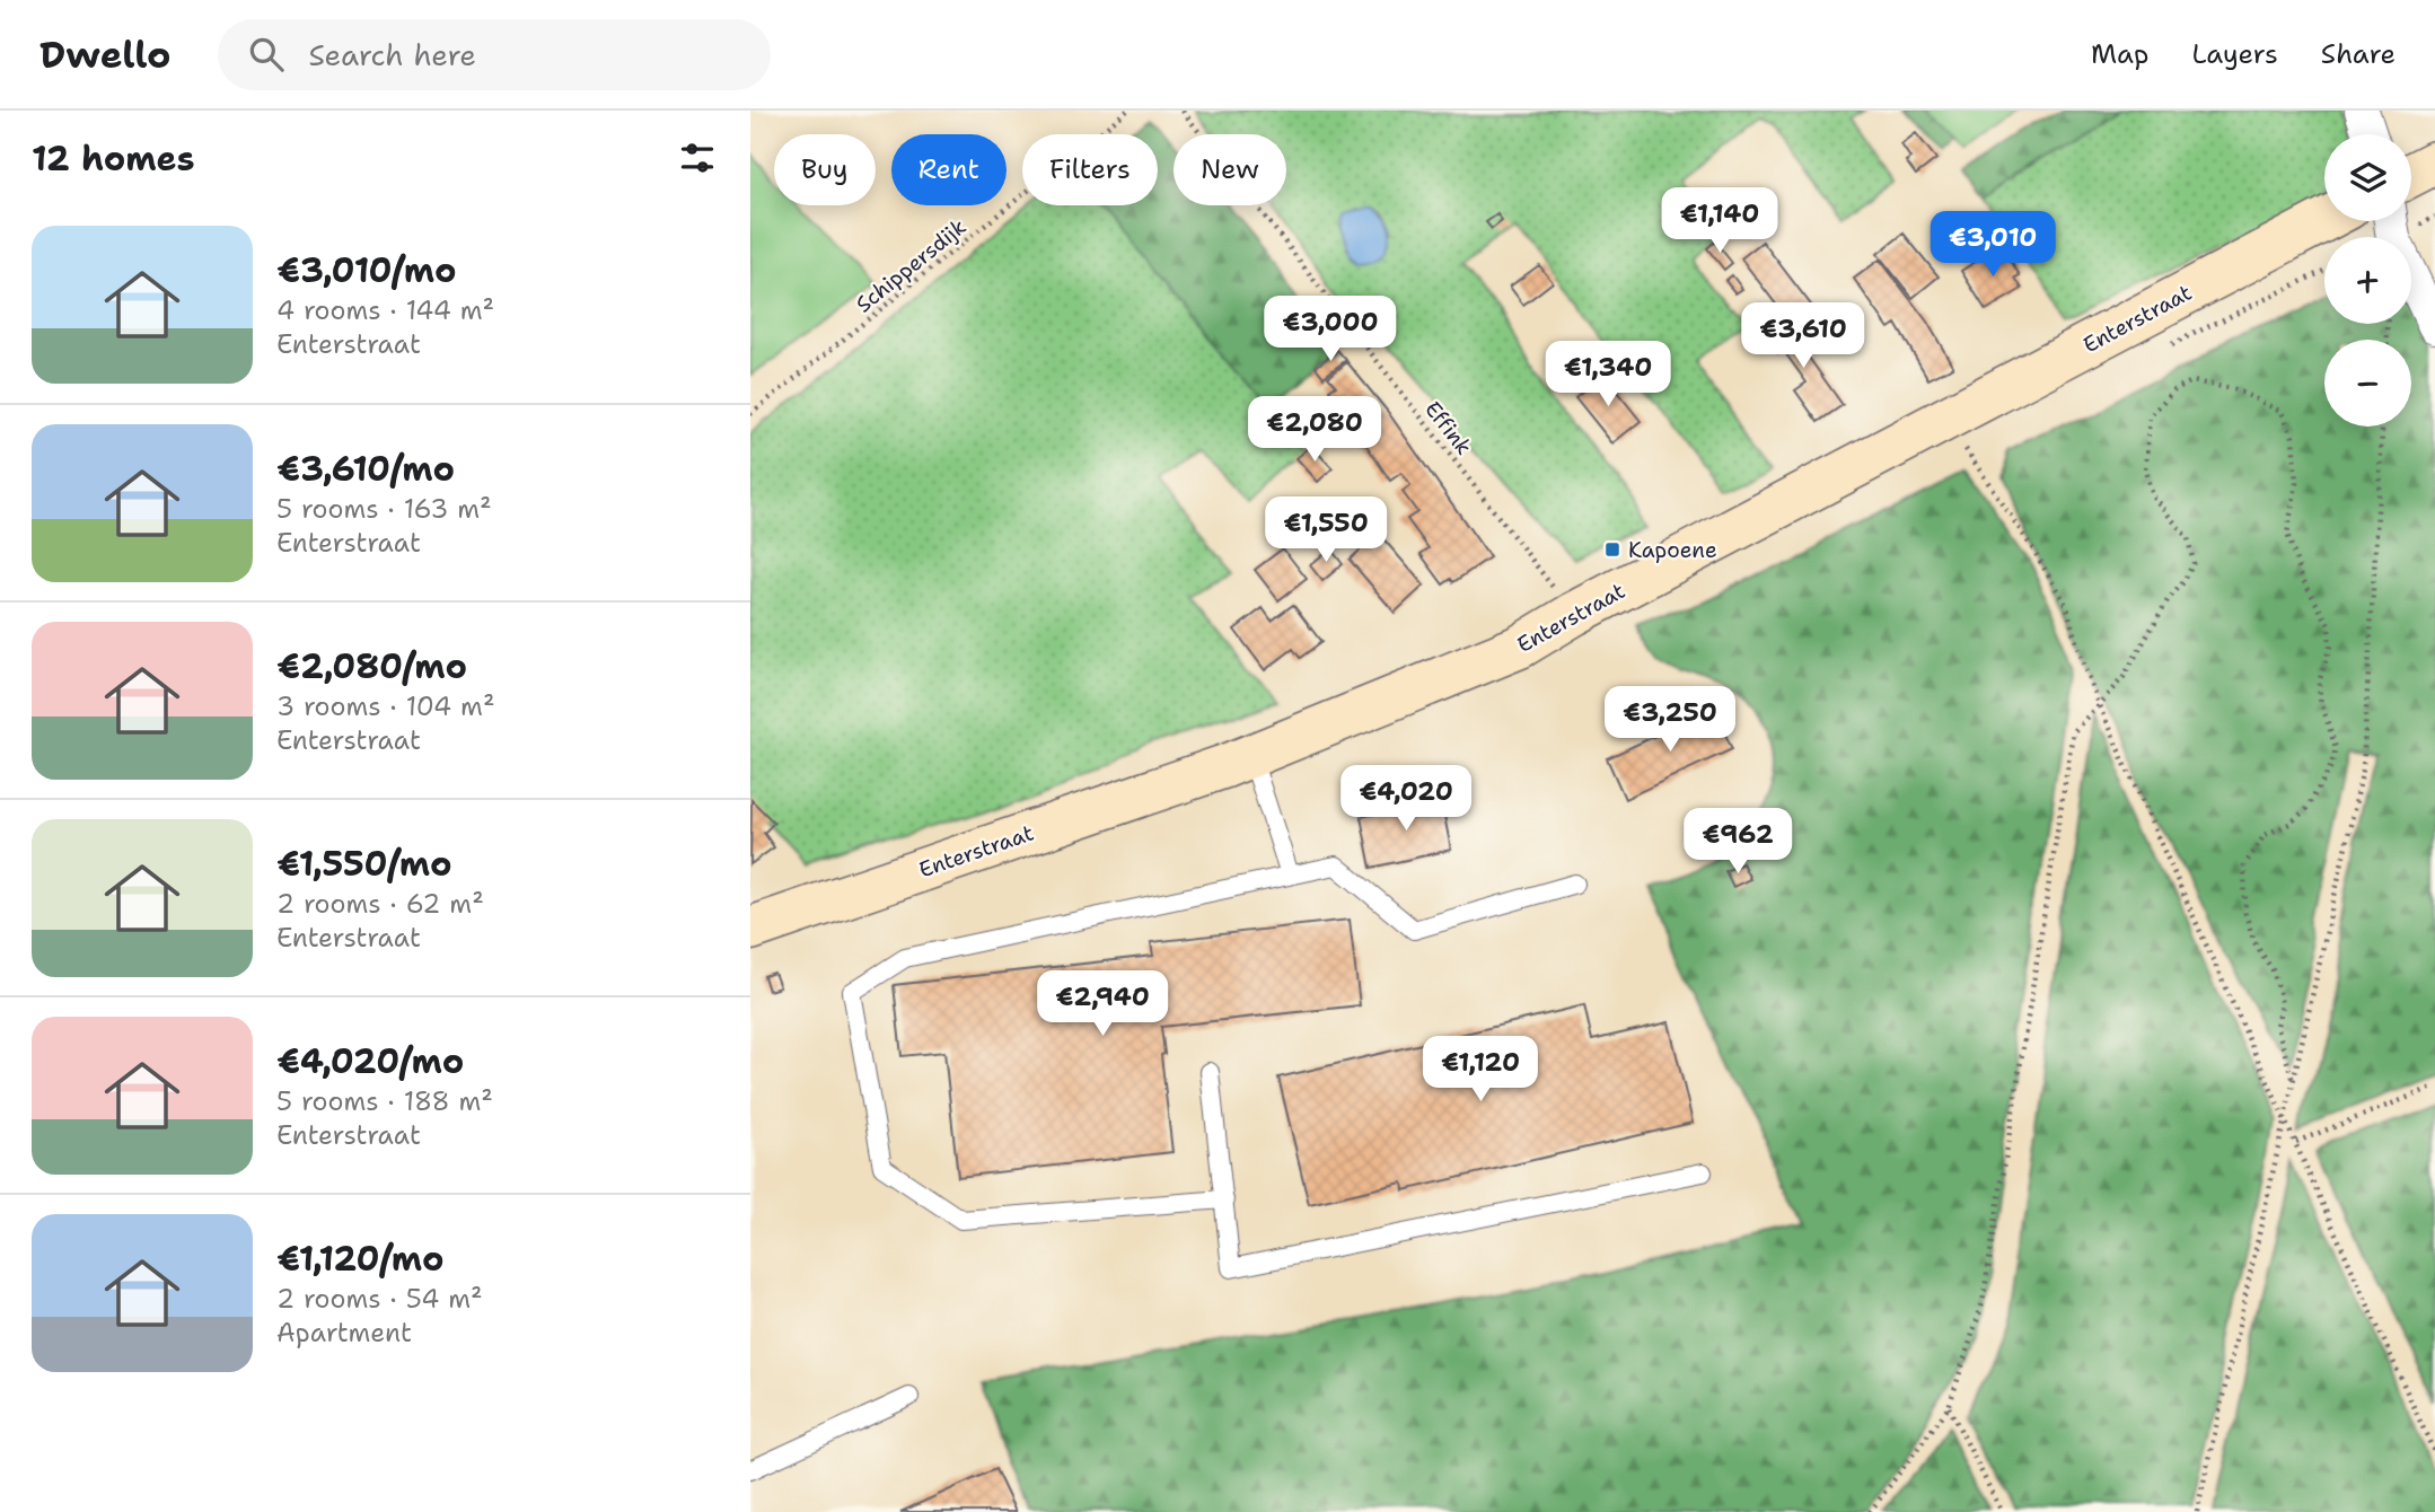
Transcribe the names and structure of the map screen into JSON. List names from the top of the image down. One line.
{"streets":{"main road":["Enterstraat"],"path":["Schippersdijk","Effink"]},"crossings":[["Enterstraat","Effink"]],"places":{"transit":["Kapoene"]},"page":{"header":"Dwello","search":"Search here","nav":["Map","Layers","Share"],"heading":"12 homes","map_buttons":["+","−"],"chip":["Buy","Rent","Filters","New"],"price":["€1,140","€3,010","€3,000","€3,610","€1,340","€2,080","€1,550","€3,250","€4,020","€962","€2,940","€1,120"],"list":[{"name":"€3,010/mo","note":"4 rooms · 144 m² · Enterstraat"},{"name":"€3,610/mo","note":"5 rooms · 163 m² · Enterstraat"},{"name":"€2,080/mo","note":"3 rooms · 104 m² · Enterstraat"},{"name":"€1,550/mo","note":"2 rooms · 62 m² · Enterstraat"},{"name":"€4,020/mo","note":"5 rooms · 188 m² · Enterstraat"},{"name":"€1,120/mo","note":"2 rooms · 54 m² · Apartment"}]}}
